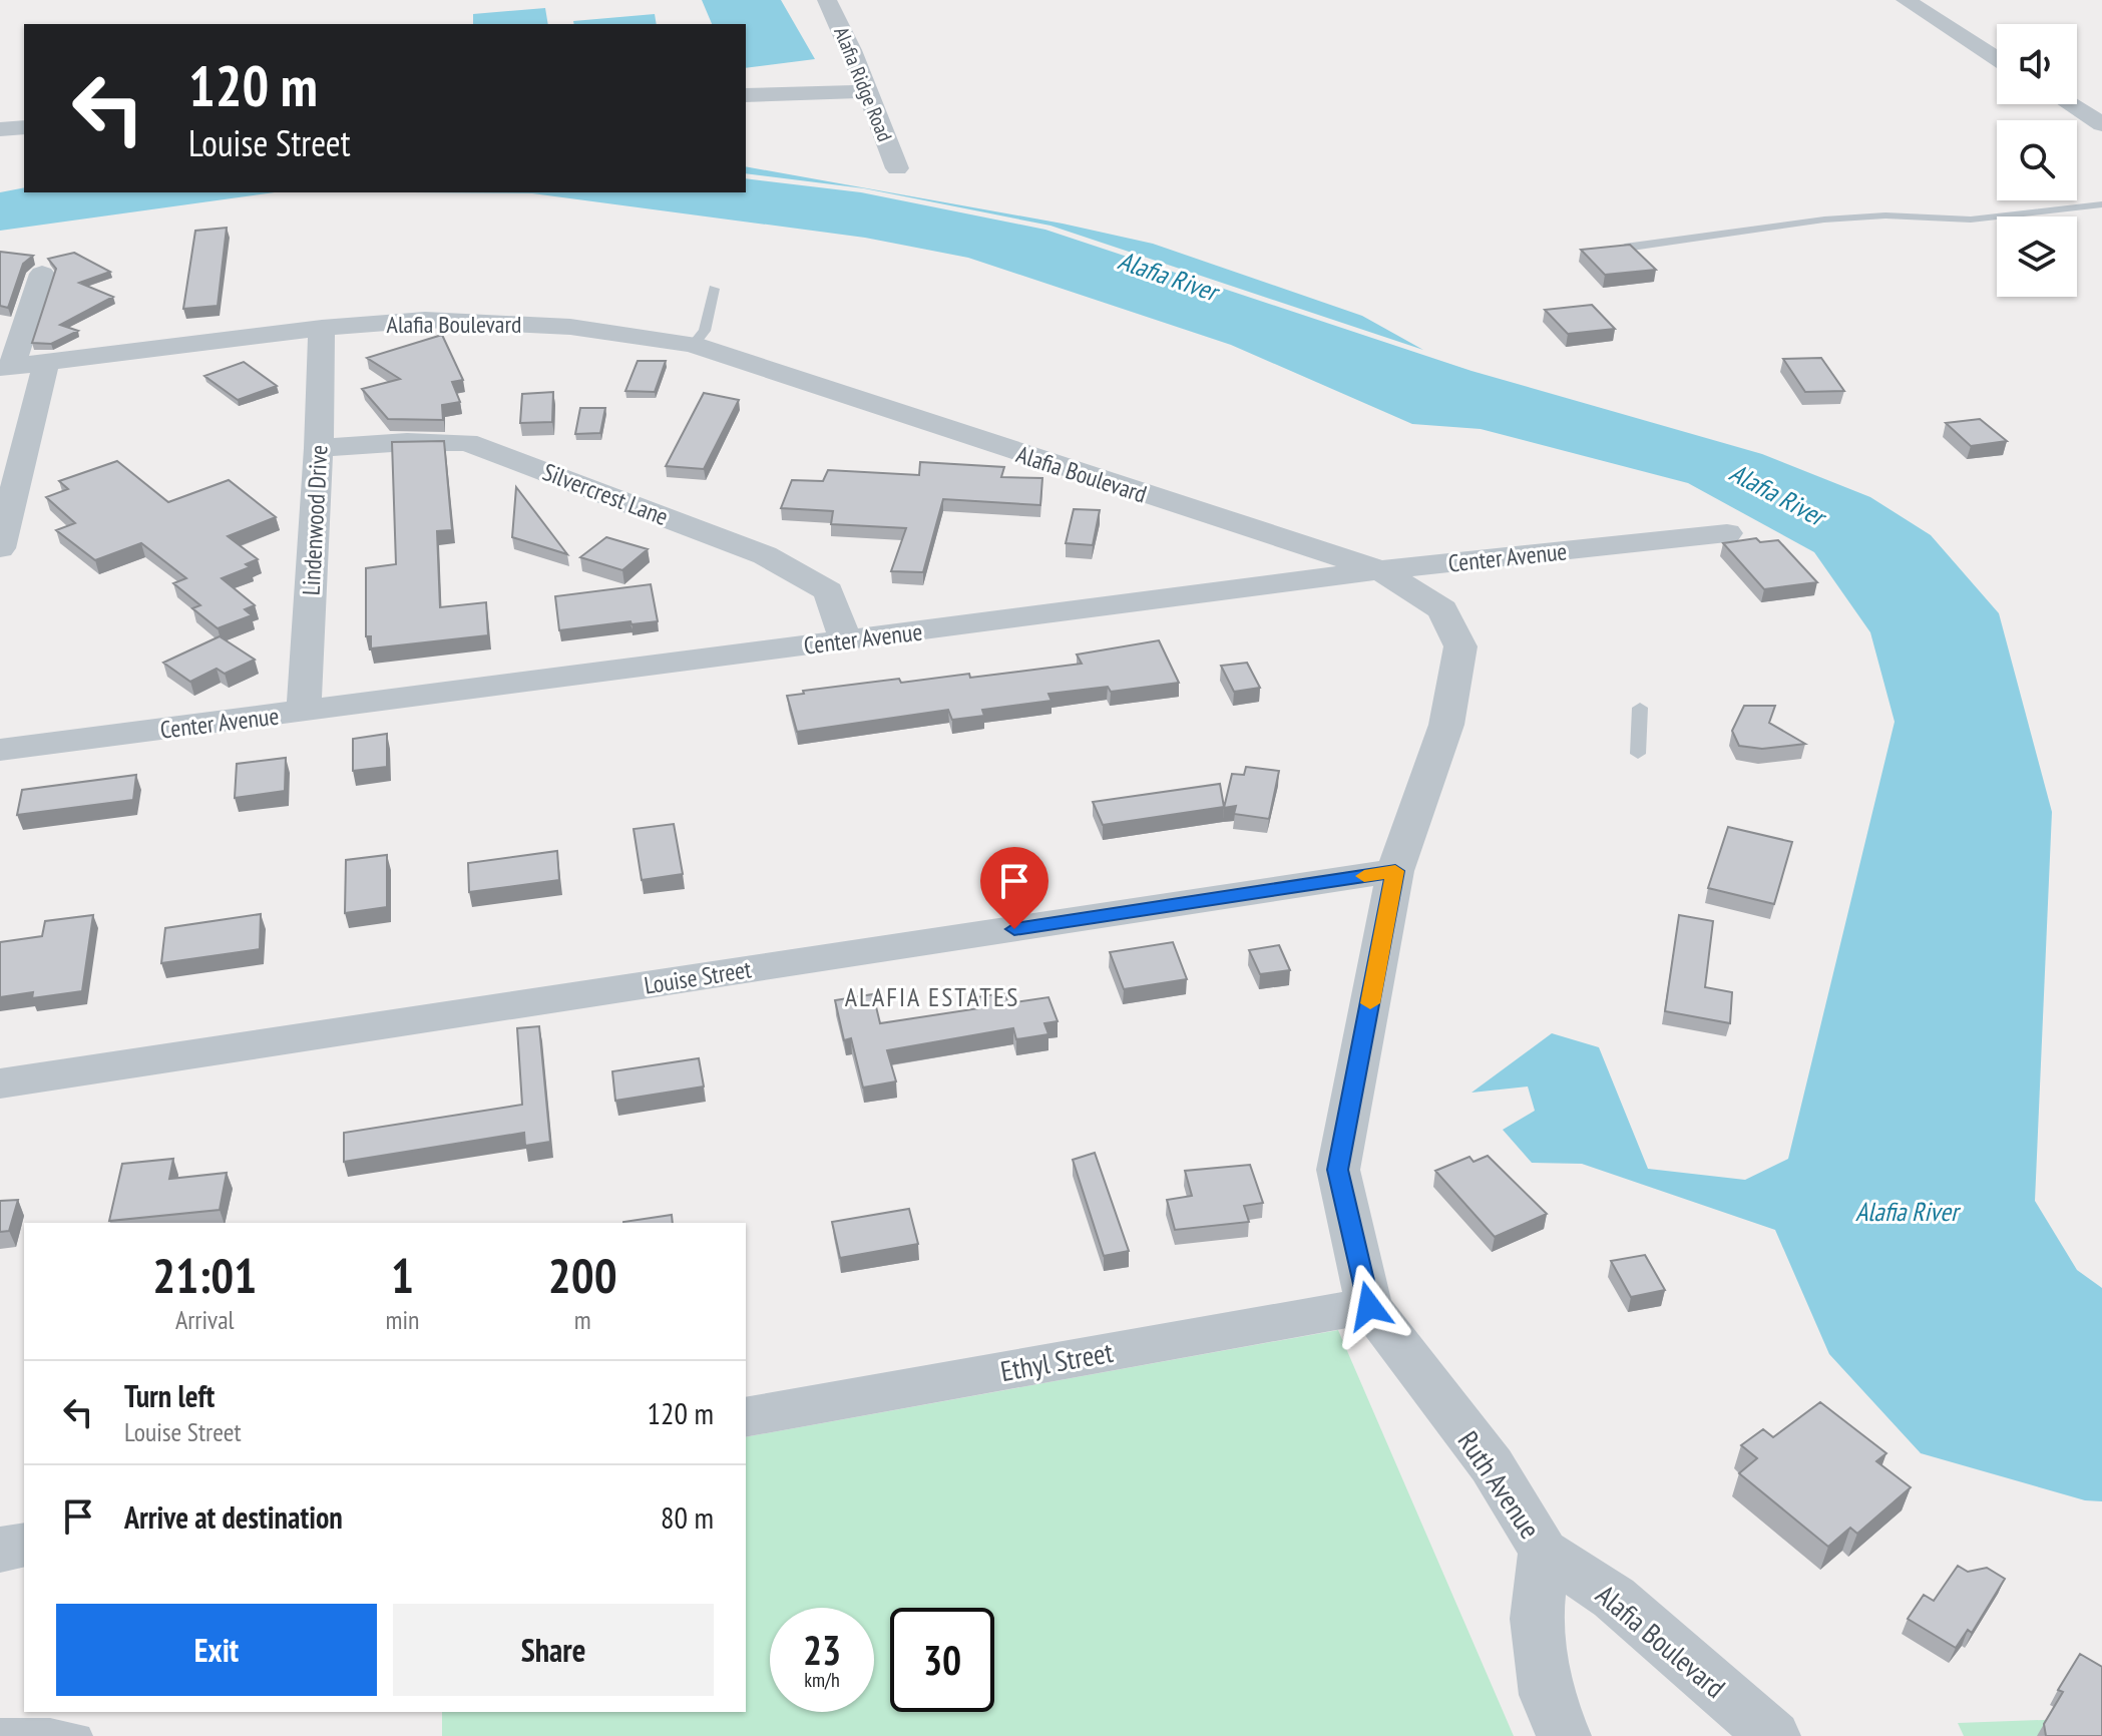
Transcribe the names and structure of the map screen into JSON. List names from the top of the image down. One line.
{"streets":{"street":["Alafia Ridge Road","Alafia Boulevard","Silvercrest Lane","Lindenwood Drive","Center Avenue","Louise Street","Ethyl Street","Ruth Avenue"]},"crossings":[["Alafia Boulevard","Lindenwood Drive"],["Alafia Boulevard","Center Avenue"],["Alafia Boulevard","Louise Street"],["Alafia Boulevard","Ethyl Street"],["Alafia Boulevard","Ruth Avenue"],["Silvercrest Lane","Lindenwood Drive"],["Silvercrest Lane","Center Avenue"],["Lindenwood Drive","Center Avenue"],["Ethyl Street","Ruth Avenue"]],"districts":["ALAFIA ESTATES"],"water":["Alafia River"],"page":{"turn":["120 m","Louise Street"],"eta":["21:01","Arrival","1","min","200","m"],"list":[{"name":"Turn left","note":"Louise Street","value":"120 m"},{"name":"Arrive at destination","value":"80 m"}],"buttons":["Exit","Share"],"speed":"23 km/h","limit":"30"}}
